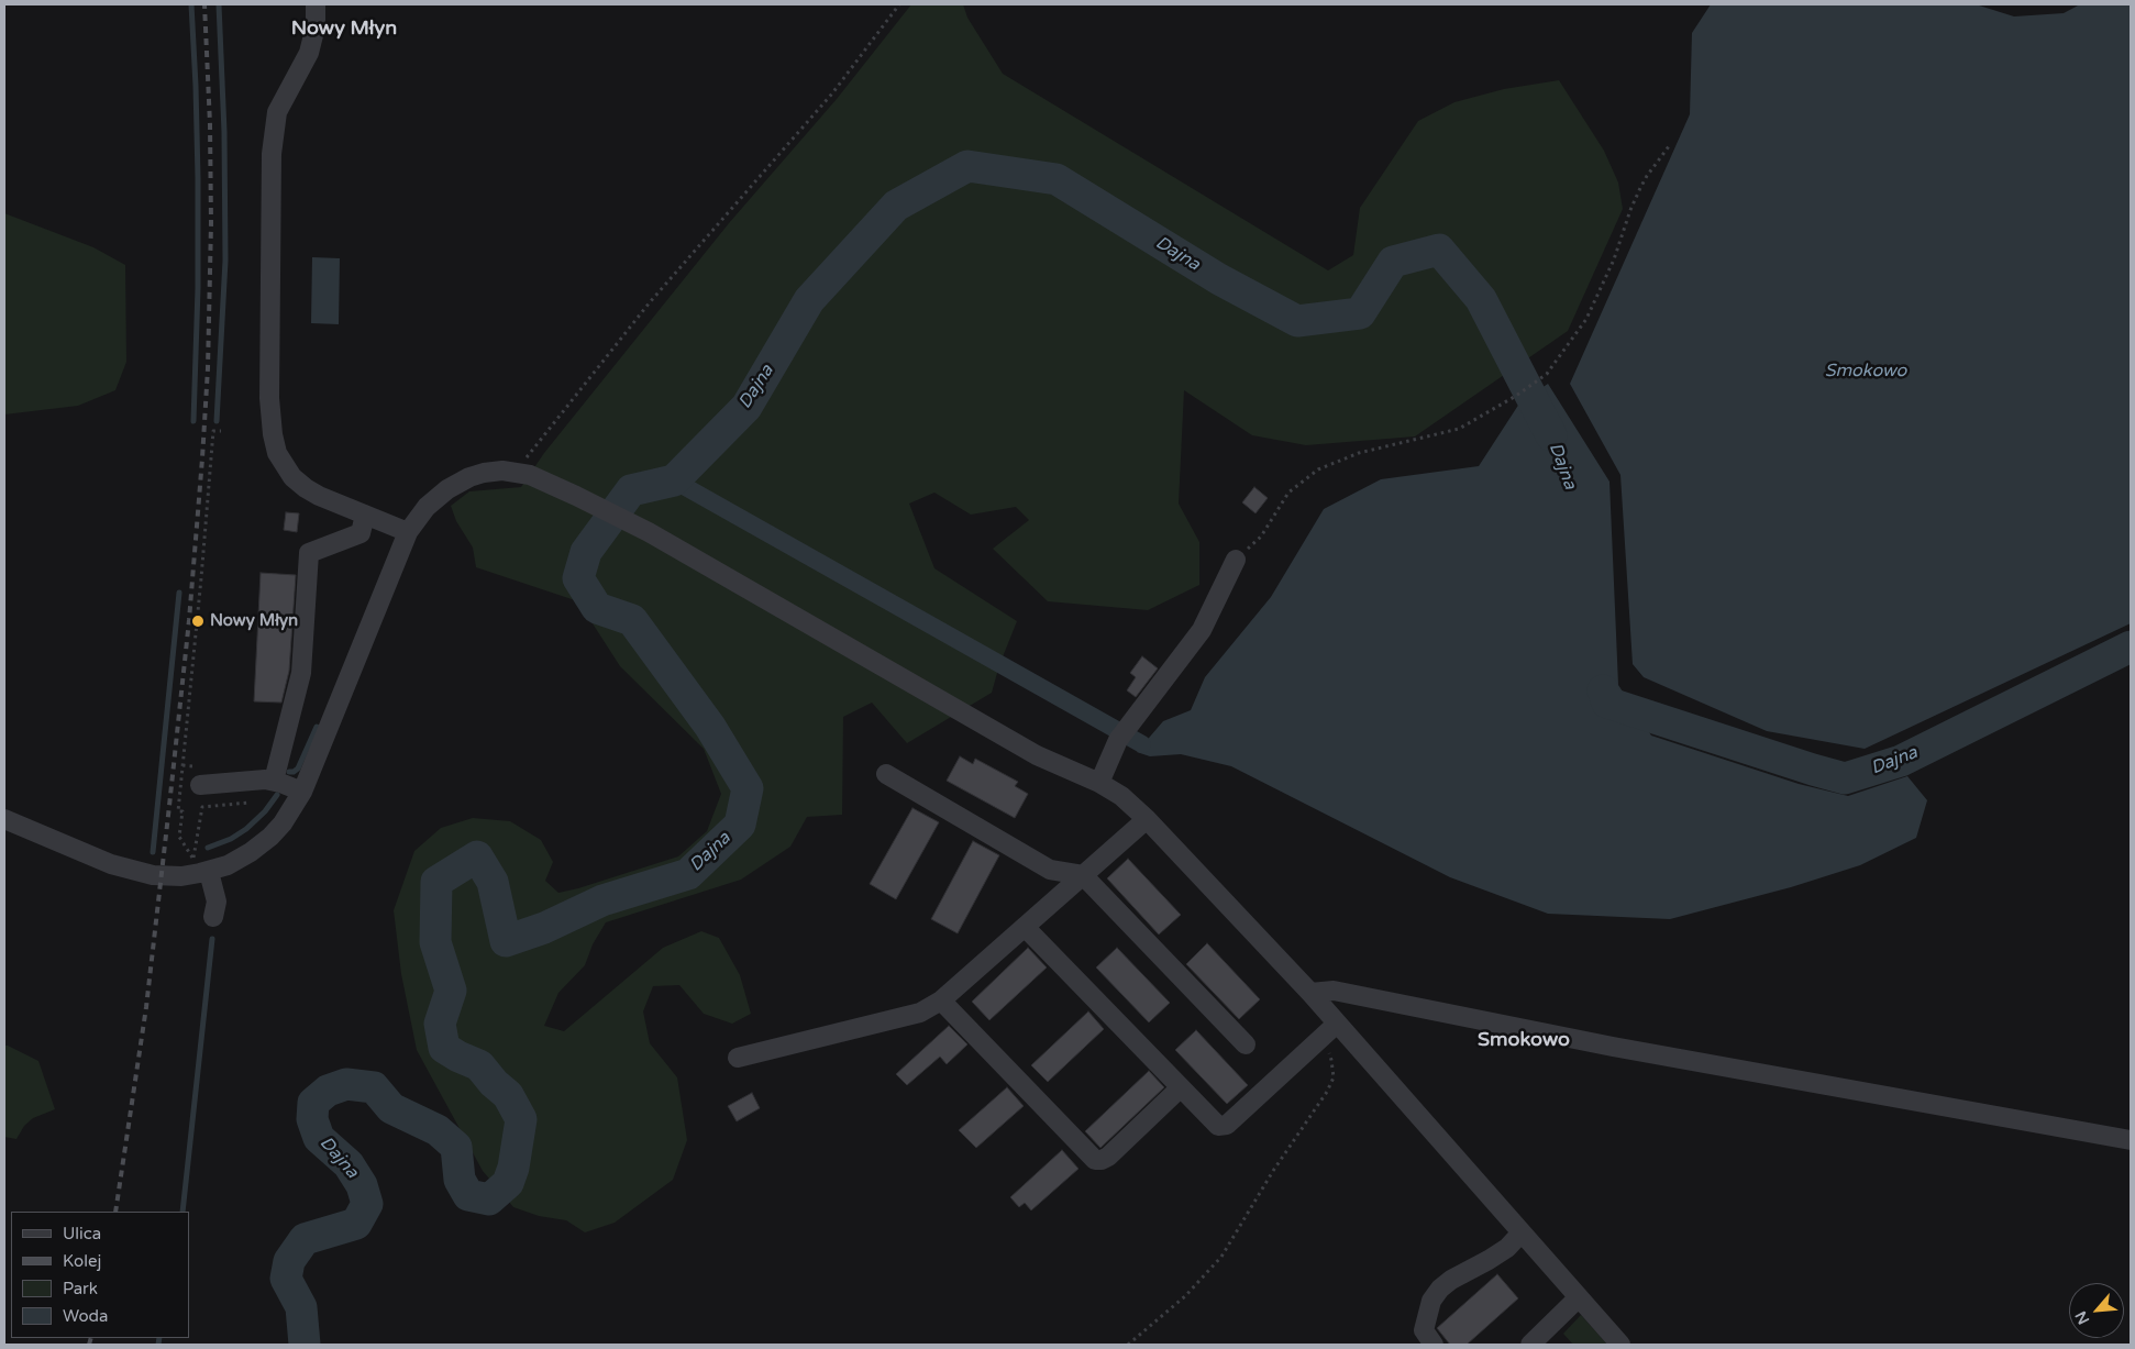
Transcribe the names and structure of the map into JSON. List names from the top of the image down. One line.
{"districts":["Nowy Młyn","Smokowo"],"water":["Dajna","Smokowo"],"places":["Nowy Młyn"],"legend":["Ulica","Kolej","Park","Woda"],"north":"bottom left"}
